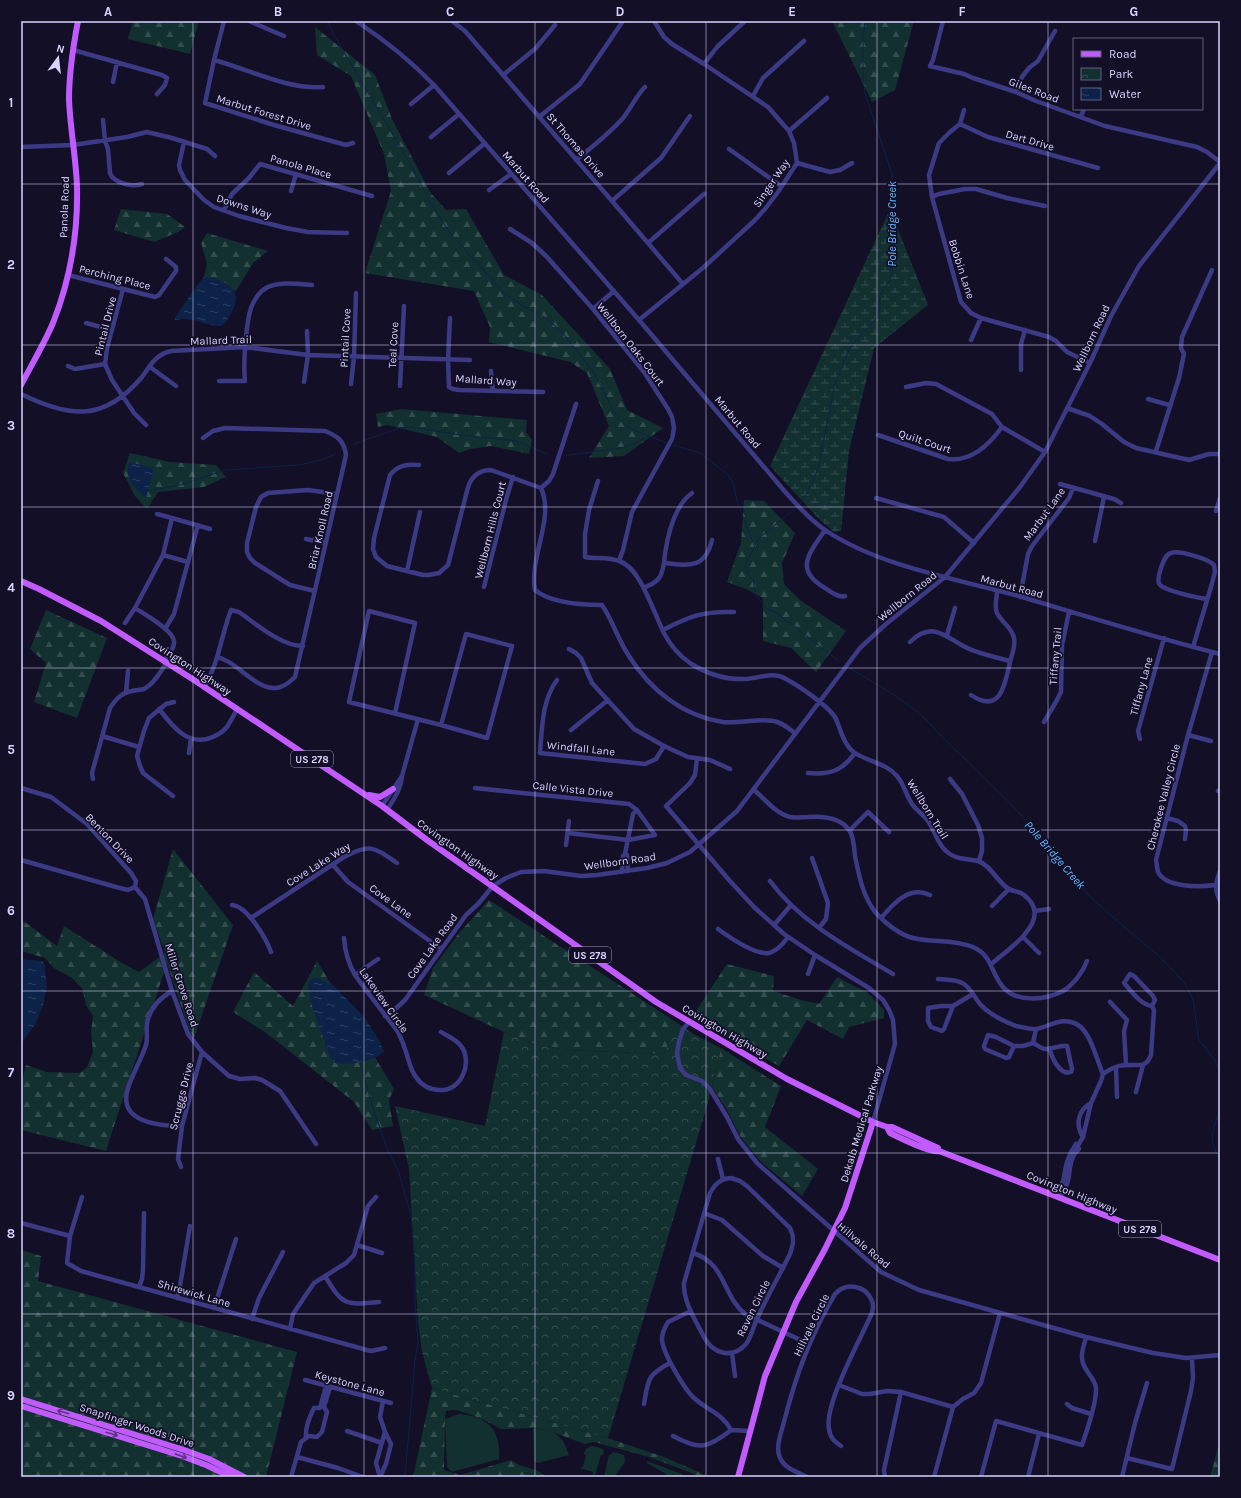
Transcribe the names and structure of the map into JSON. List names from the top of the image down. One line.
{"streets":{"main road":["Panola Road","Covington Highway","US 278","Dekalb Medical Parkway","Snapfinger Woods Drive"],"street":["Giles Road","Marbut Forest Drive","Dart Drive","St Thomas Drive","Panola Place","Marbut Road","Singer Way","Downs Way","Bobbin Lane","Perching Place","Pintail Drive","Pintail Cove","Wellborn Road","Mallard Trail","Wellborn Oaks Court","Teal Cove","Mallard Way","Quilt Court","Marbut Lane","Briar Knoll Road","Wellborn Hills Court","Tiffany Trail","Tiffany Lane","Windfall Lane","Calle Vista Drive","Cherokee Valley Circle","Wellborn Trail","Benton Drive","Cove Lake Way","Cove Lane","Cove Lake Road","Miller Grove Road","Lakeview Circle","Scruggs Drive","Hillvale Road","Shirewick Lane","Raven Circle","Hillvale Circle","Keystone Lane"]},"crossings":[["Giles Road","Wellborn Road"],["Dart Drive","Bobbin Lane"],["St Thomas Drive","Singer Way"],["Panola Place","Downs Way"],["Marbut Road","Singer Way"],["Marbut Road","Wellborn Road"],["Marbut Road","Marbut Lane"],["Marbut Road","Tiffany Trail"],["Marbut Road","Tiffany Lane"],["Marbut Road","Cherokee Valley Circle"],["Panola Road","Perching Place"],["Bobbin Lane","Wellborn Road"],["Perching Place","Pintail Drive"],["Pintail Drive","Mallard Trail"],["Pintail Cove","Mallard Trail"],["Wellborn Road","Covington Highway"],["Wellborn Road","Wellborn Trail"],["Wellborn Road","Cove Lake Road"],["Wellborn Road","Dekalb Medical Parkway"],["Mallard Trail","Teal Cove"],["Mallard Trail","Mallard Way"],["Wellborn Oaks Court","Wellborn Trail"],["Covington Highway","Cove Lake Road"],["Covington Highway","Dekalb Medical Parkway"],["Covington Highway","Hillvale Road"],["Benton Drive","Miller Grove Road"],["Cove Lake Way","Cove Lane"],["Cove Lane","Cove Lake Road"],["Cove Lake Road","Lakeview Circle"],["Miller Grove Road","Scruggs Drive"],["Dekalb Medical Parkway","Hillvale Road"]],"water":["Pole Bridge Creek"],"legend":["Road","Park","Water"],"north":"top","grid":{"columns":["A","B","C","D","E","F","G"],"rows":["1","2","3","4","5","6","7","8","9"]}}
